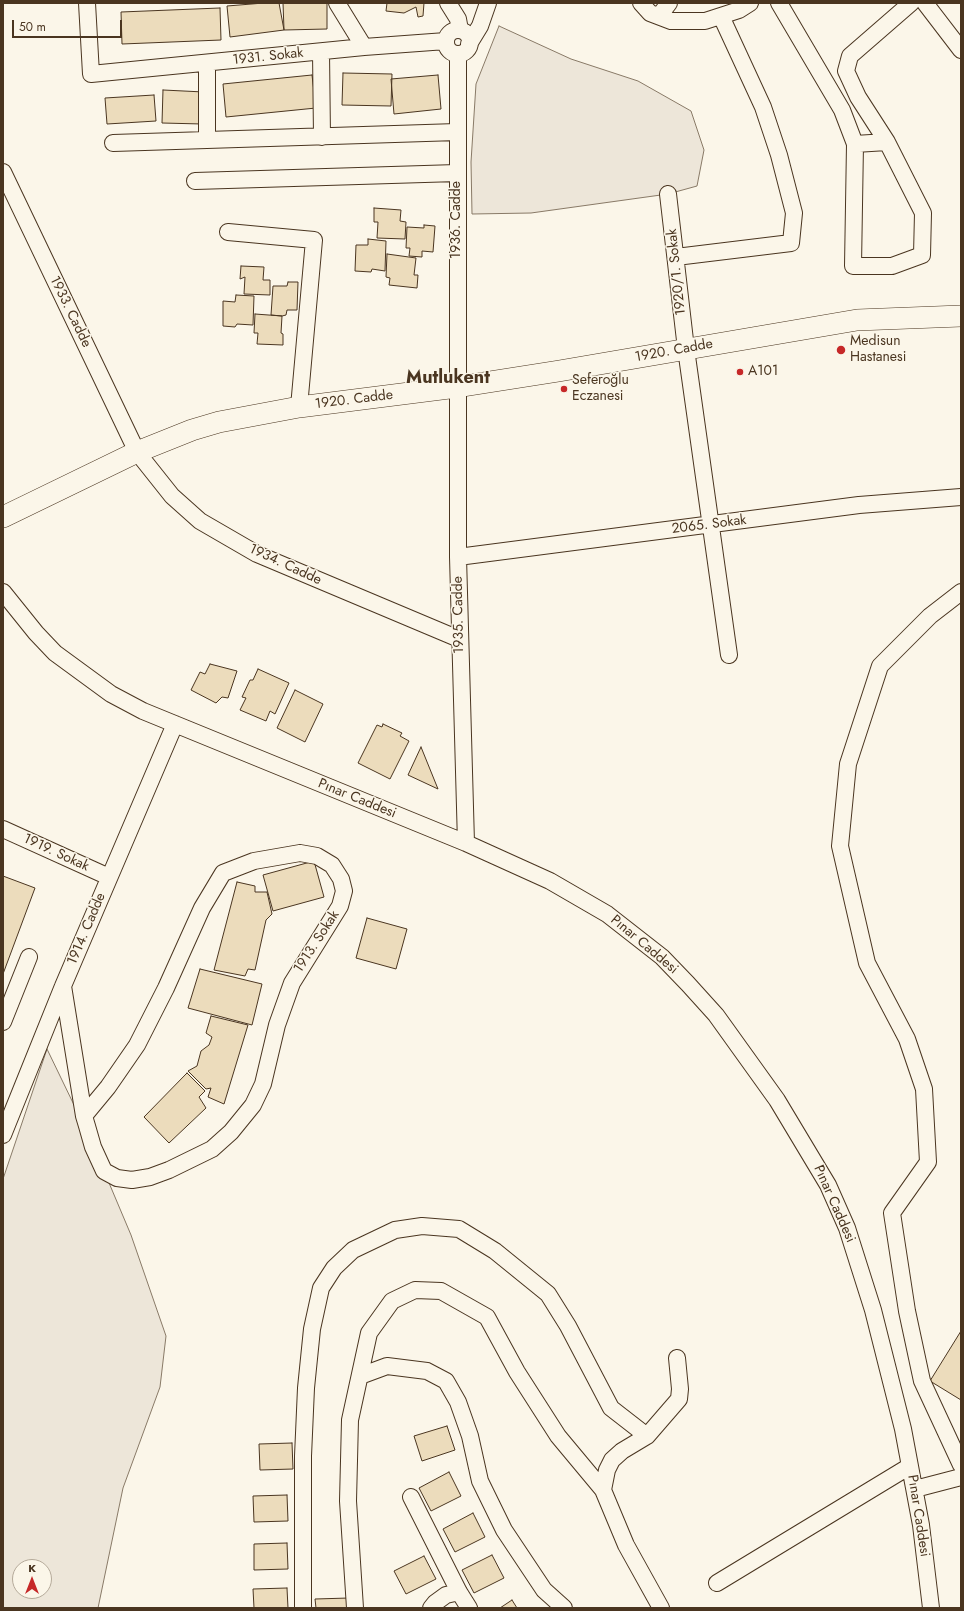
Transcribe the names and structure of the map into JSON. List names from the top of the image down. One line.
{"streets":{"main road":["1920. Cadde"],"street":["1931. Sokak","1936. Cadde","1920/1. Sokak","1933. Cadde","2065. Sokak","1934. Cadde","1935. Cadde","Pınar Caddesi","1919. Sokak","1914. Cadde","1913. Sokak"]},"crossings":[["1931. Sokak","1936. Cadde"],["1936. Cadde","1920. Cadde"],["1936. Cadde","1935. Cadde"],["1920/1. Sokak","1920. Cadde"],["1920/1. Sokak","2065. Sokak"],["1933. Cadde","1920. Cadde"],["1933. Cadde","1934. Cadde"],["1920. Cadde","1934. Cadde"],["1920. Cadde","1935. Cadde"],["2065. Sokak","1935. Cadde"],["1934. Cadde","1935. Cadde"],["1935. Cadde","Pınar Caddesi"],["Pınar Caddesi","1914. Cadde"],["1919. Sokak","1914. Cadde"],["1914. Cadde","1913. Sokak"]],"districts":["Mutlukent"],"places":["Medisun Hastanesi","A101","Seferoğlu Eczanesi"],"scale_bar":"50 m","north":"top"}
